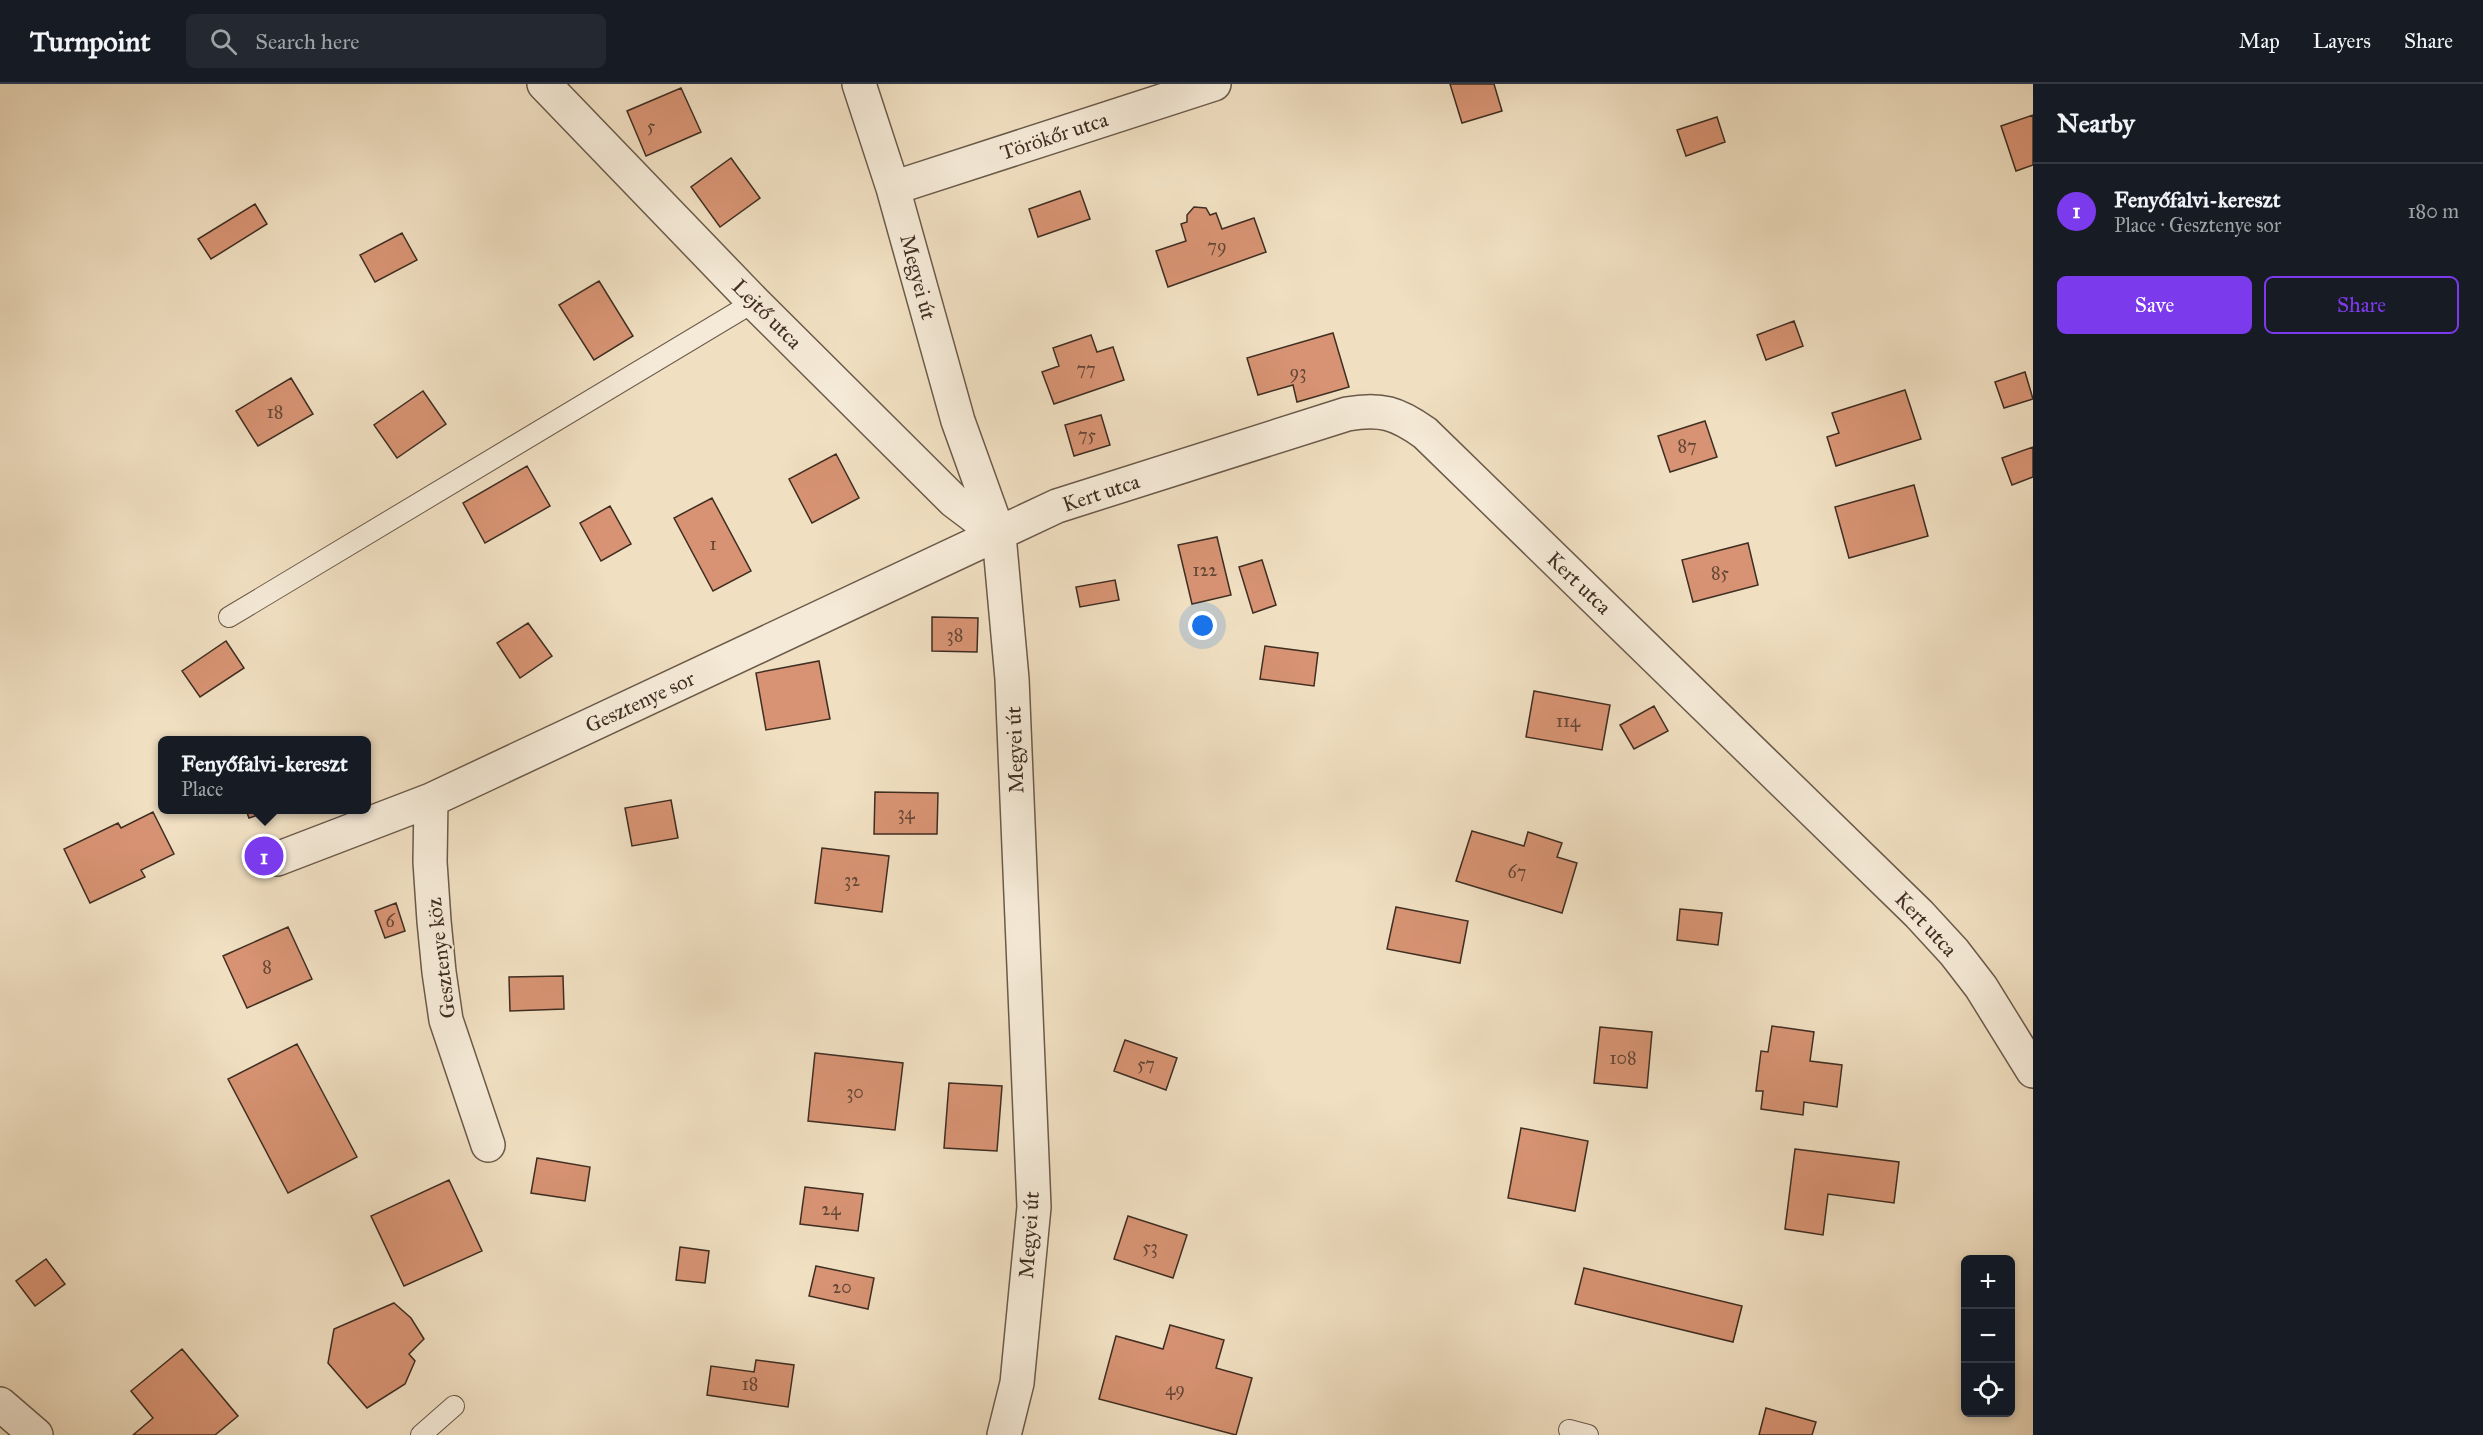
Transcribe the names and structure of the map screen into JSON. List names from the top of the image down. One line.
{"streets":{"street":["Törökőr utca","Megyei út","Lejtő utca","Kert utca","Gesztenye sor","Gesztenye köz"]},"crossings":[["Törökőr utca","Megyei út"],["Megyei út","Lejtő utca"],["Megyei út","Kert utca"],["Megyei út","Gesztenye sor"],["Lejtő utca","Kert utca"],["Lejtő utca","Gesztenye sor"],["Kert utca","Gesztenye sor"],["Gesztenye sor","Gesztenye köz"]],"house_numbers":["5","79","77","93","18","75","87","1","122","85","38","114","34","67","32","6","8","108","57","30","24","53","20","18","49"],"page":{"header":"Turnpoint","search":"Search here","nav":["Map","Layers","Share"],"heading":"Nearby","list":[{"mark":"1","name":"Fenyőfalvi-kereszt","note":"Place · Gesztenye sor","value":"180 m"}],"buttons":["Save","Share"],"popup":["Fenyőfalvi-kereszt","Place"],"pins":"1","map_buttons":["+","−"]}}
